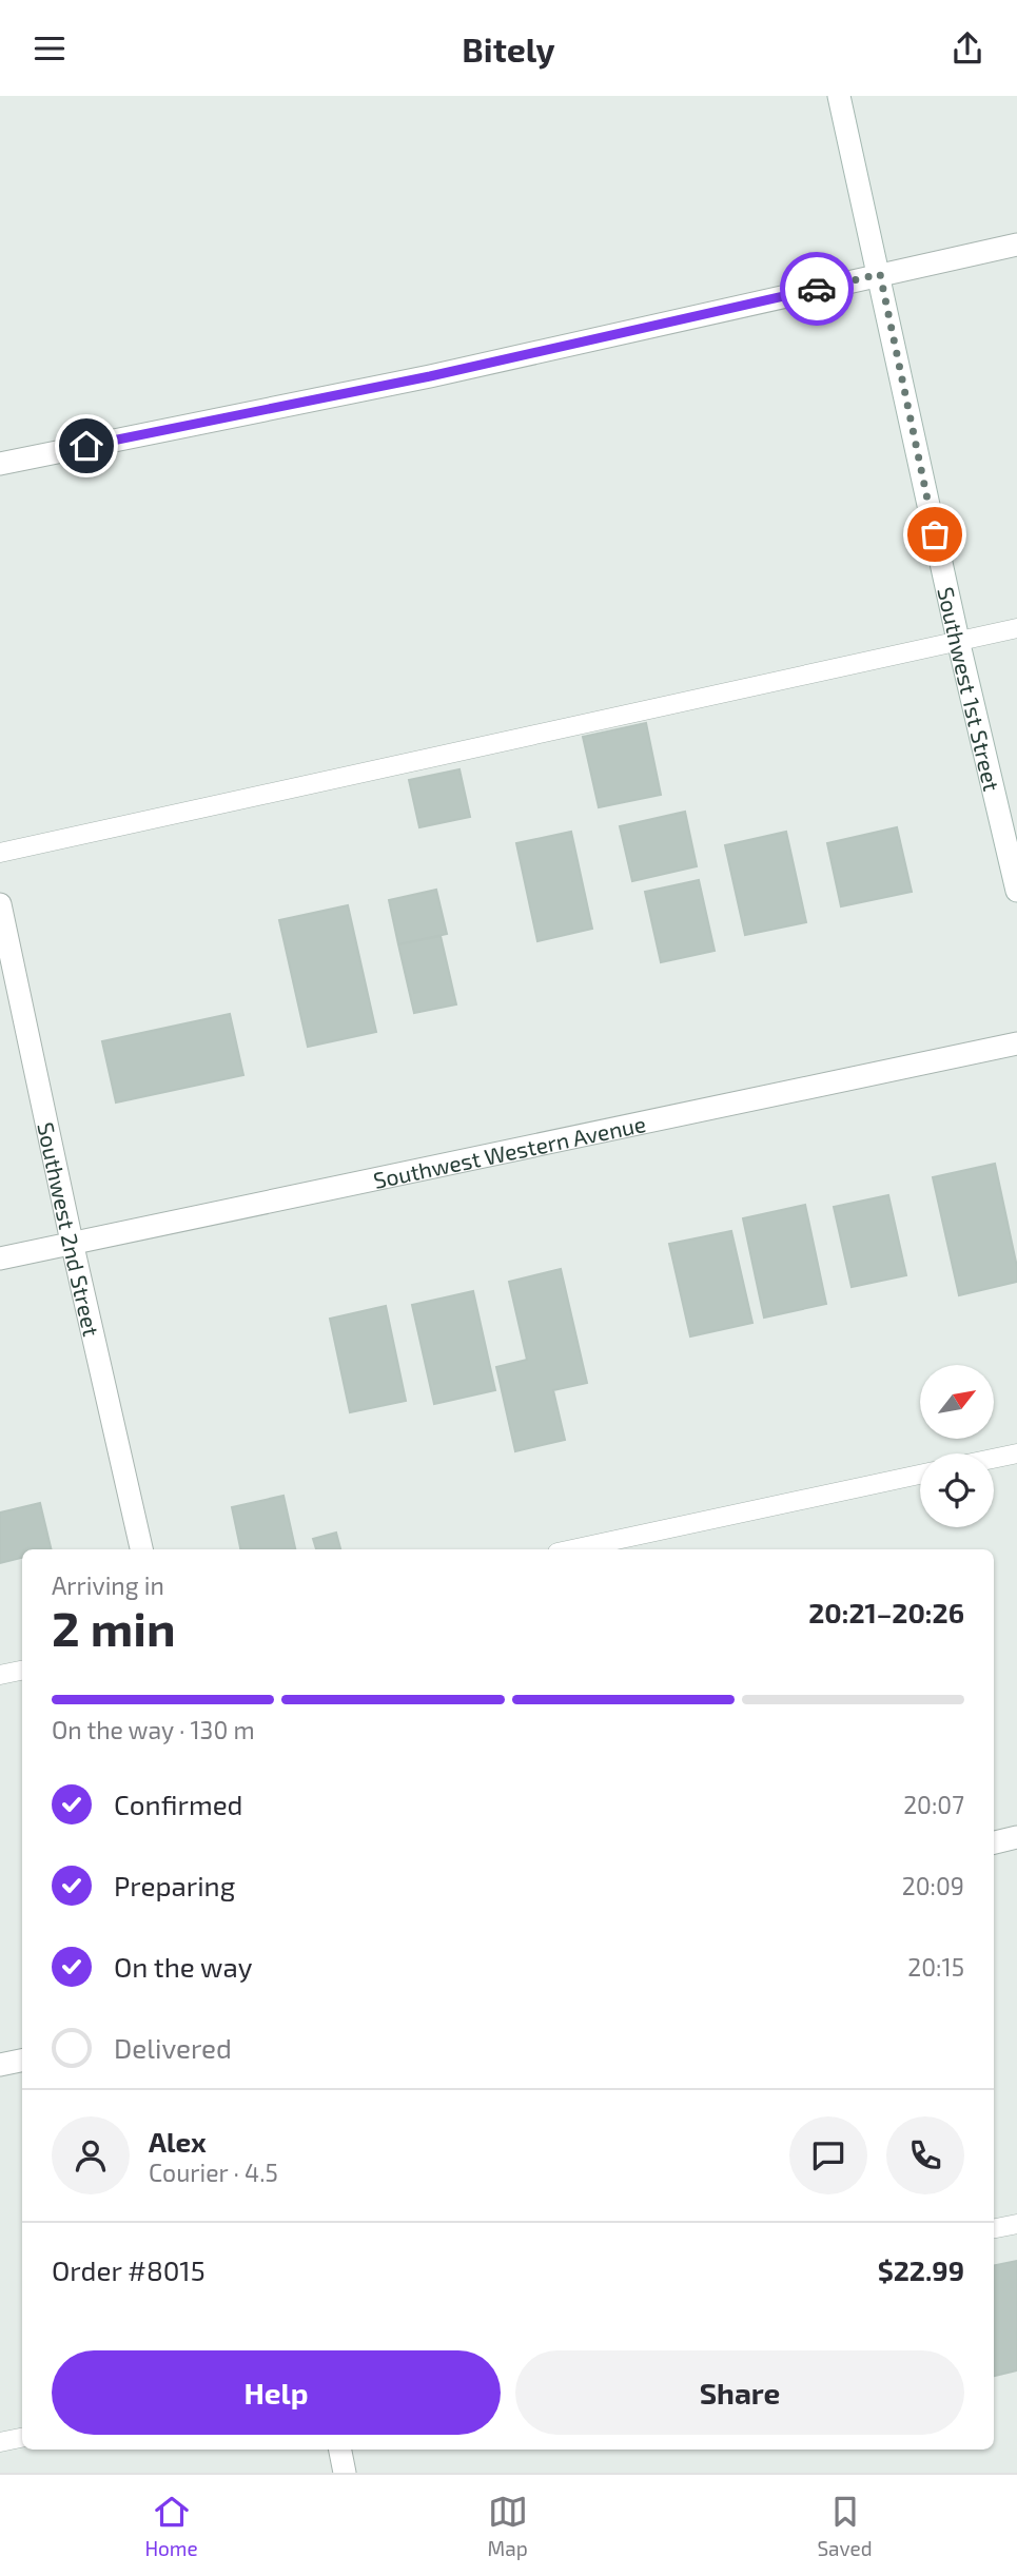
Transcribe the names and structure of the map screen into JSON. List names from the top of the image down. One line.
{"streets":{"street":["Southwest 1st Street","Southwest Western Avenue","Southwest 2nd Street"]},"crossings":[["Southwest Western Avenue","Southwest 2nd Street"]],"north":"top right","page":{"header":"Bitely","heading":["2 min","Arriving in","20:21–20:26"],"panel":["Alex","Courier · 4.5","Order #8015","$22.99"],"bar":"On the way · 130 m","list":[["Confirmed","20:07"],["Preparing","20:09"],["On the way","20:15"],"Delivered"],"buttons":["Help","Share"],"tabs":["Home","Map","Saved"]}}
